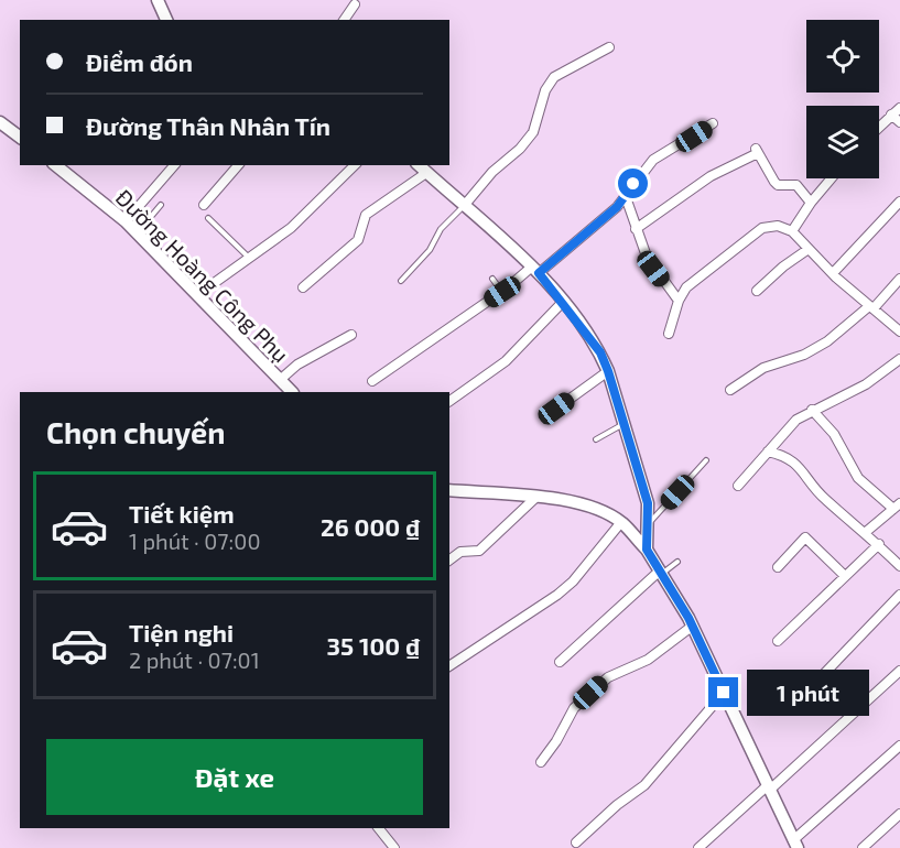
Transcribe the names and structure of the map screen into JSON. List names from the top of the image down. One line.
{"streets":{"street":["Đường Hoàng Công Phụ"]},"page":{"banner":["Điểm đón","Đường Thân Nhân Tín"],"heading":"Chọn chuyến","list":[{"name":"Tiết kiệm","note":"1 phút · 07:00","value":"26 000 ₫"},{"name":"Tiện nghi","note":"2 phút · 07:01","value":"35 100 ₫"}],"bubble":"1 phút","buttons":"Đặt xe"}}
